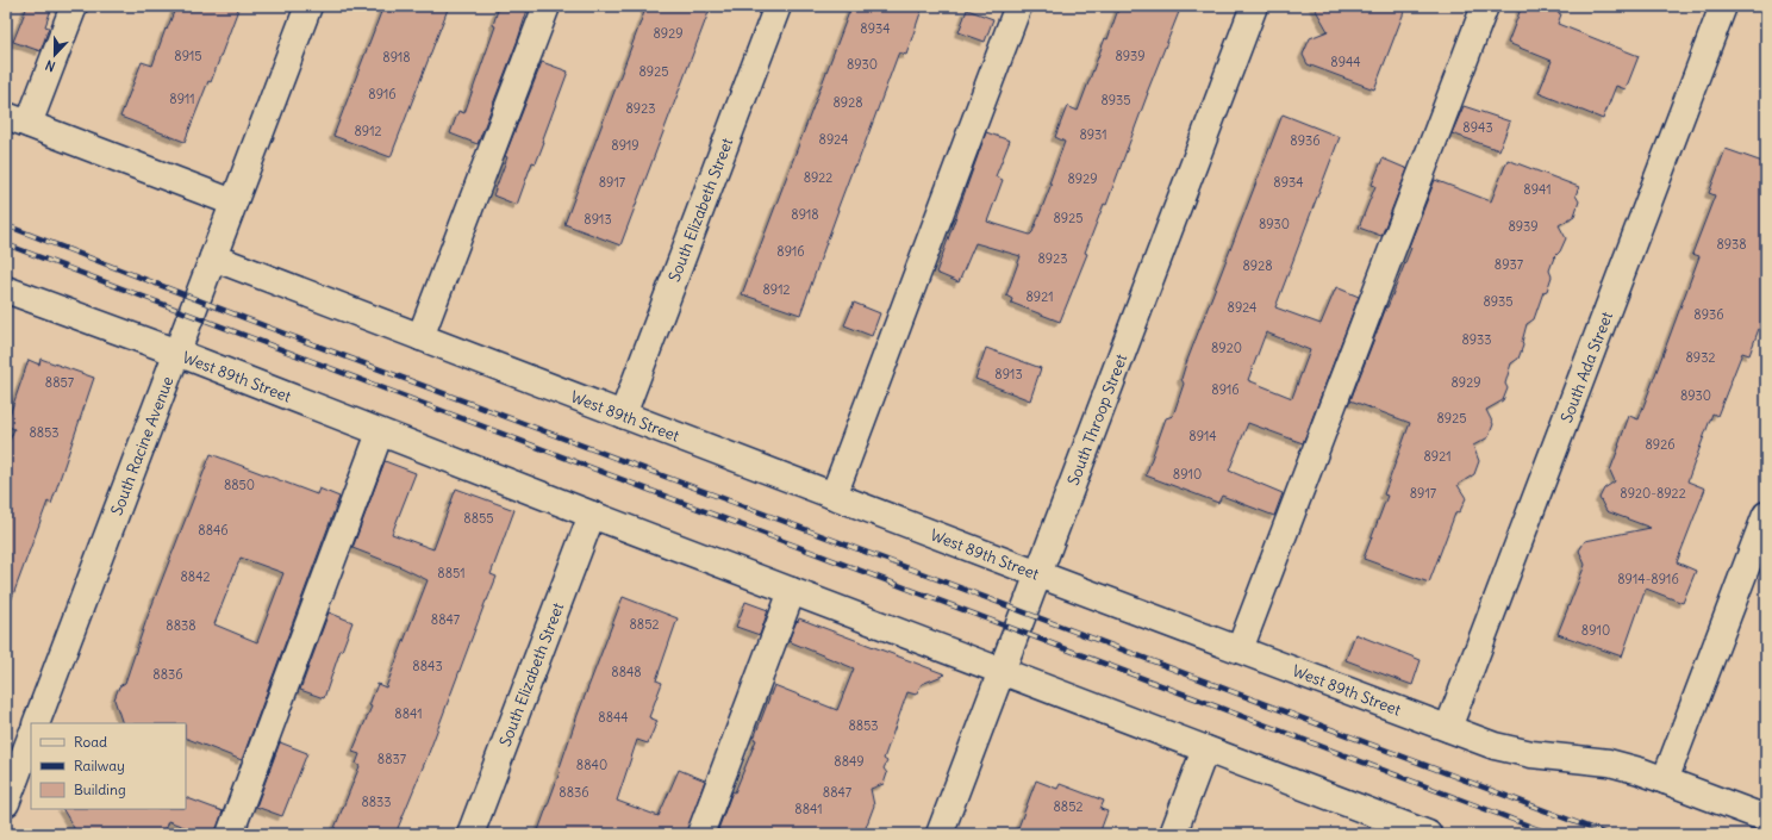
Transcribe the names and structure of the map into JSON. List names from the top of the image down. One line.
{"streets":{"street":["South Elizabeth Street","South Ada Street","West 89th Street","South Throop Street","South Racine Avenue"]},"crossings":[["South Elizabeth Street","West 89th Street"],["South Ada Street","West 89th Street"],["West 89th Street","South Throop Street"],["West 89th Street","South Racine Avenue"]],"house_numbers":["8934","8929","8915","8939","8918","8944","8930","8925","8916","8911","8935","8928","8923","8943","8912","8931","8924","8936","8919","8922","8929","8917","8934","8941","8918","8925","8913","8930","8939","8938","8916","8923","8937","8928","8912","8921","8935","8924","8936","8933","8920","8932","8913","8857","8929","8916","8930","8925","8853","8914","8926","8921","8910","8850","8917","8920-8922","8855","8846","8851","8842","8914-8916","8847","8852","8838","8910","8843","8848","8836","8841","8844","8853","8837","8849","8840","8836","8847","8833","8852","8841"],"legend":["Road","Railway","Building"],"north":"bottom"}
